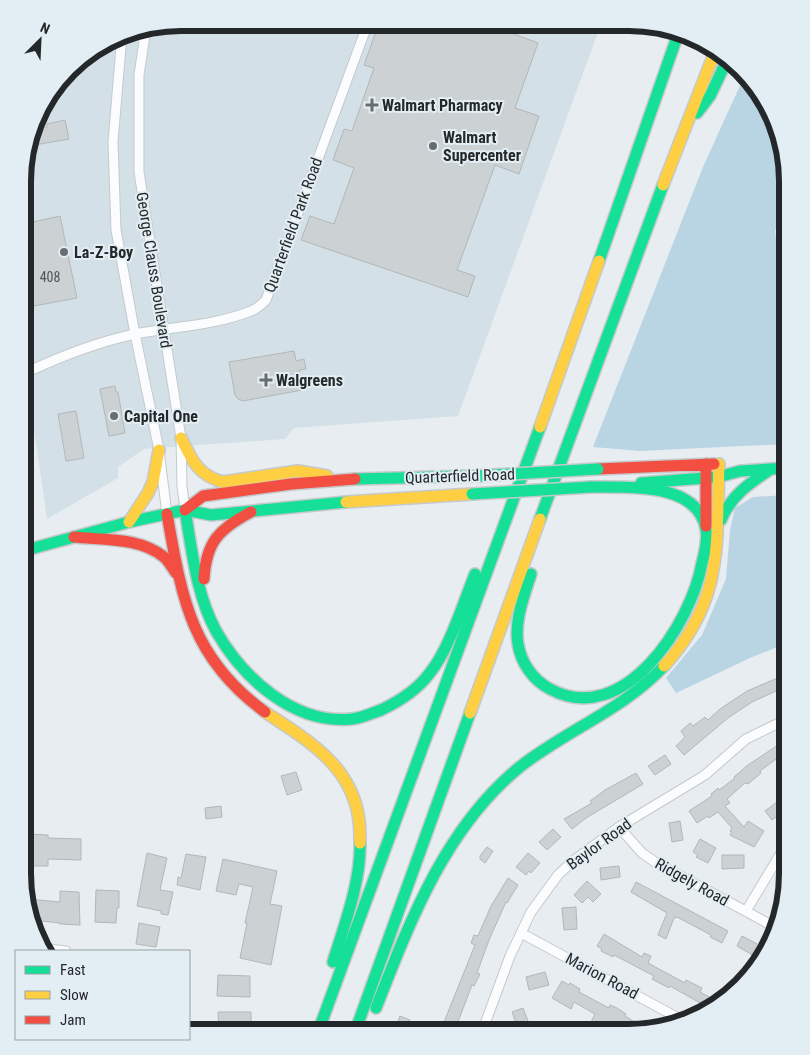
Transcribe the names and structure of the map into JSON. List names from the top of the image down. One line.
{"streets":{"main road":["Quarterfield Road"],"street":["Quarterfield Park Road","George Clauss Boulevard","Baylor Road","Ridgely Road","Marion Road"]},"crossings":[["Quarterfield Park Road","George Clauss Boulevard"],["George Clauss Boulevard","Quarterfield Road"],["Baylor Road","Ridgely Road"],["Baylor Road","Marion Road"]],"places":{"health":["Walmart Pharmacy","Walgreens"],"other":["Walmart Supercenter","La-Z-Boy","Capital One"]},"house_numbers":["408"],"legend":["Fast","Slow","Jam"],"north":"top right"}
